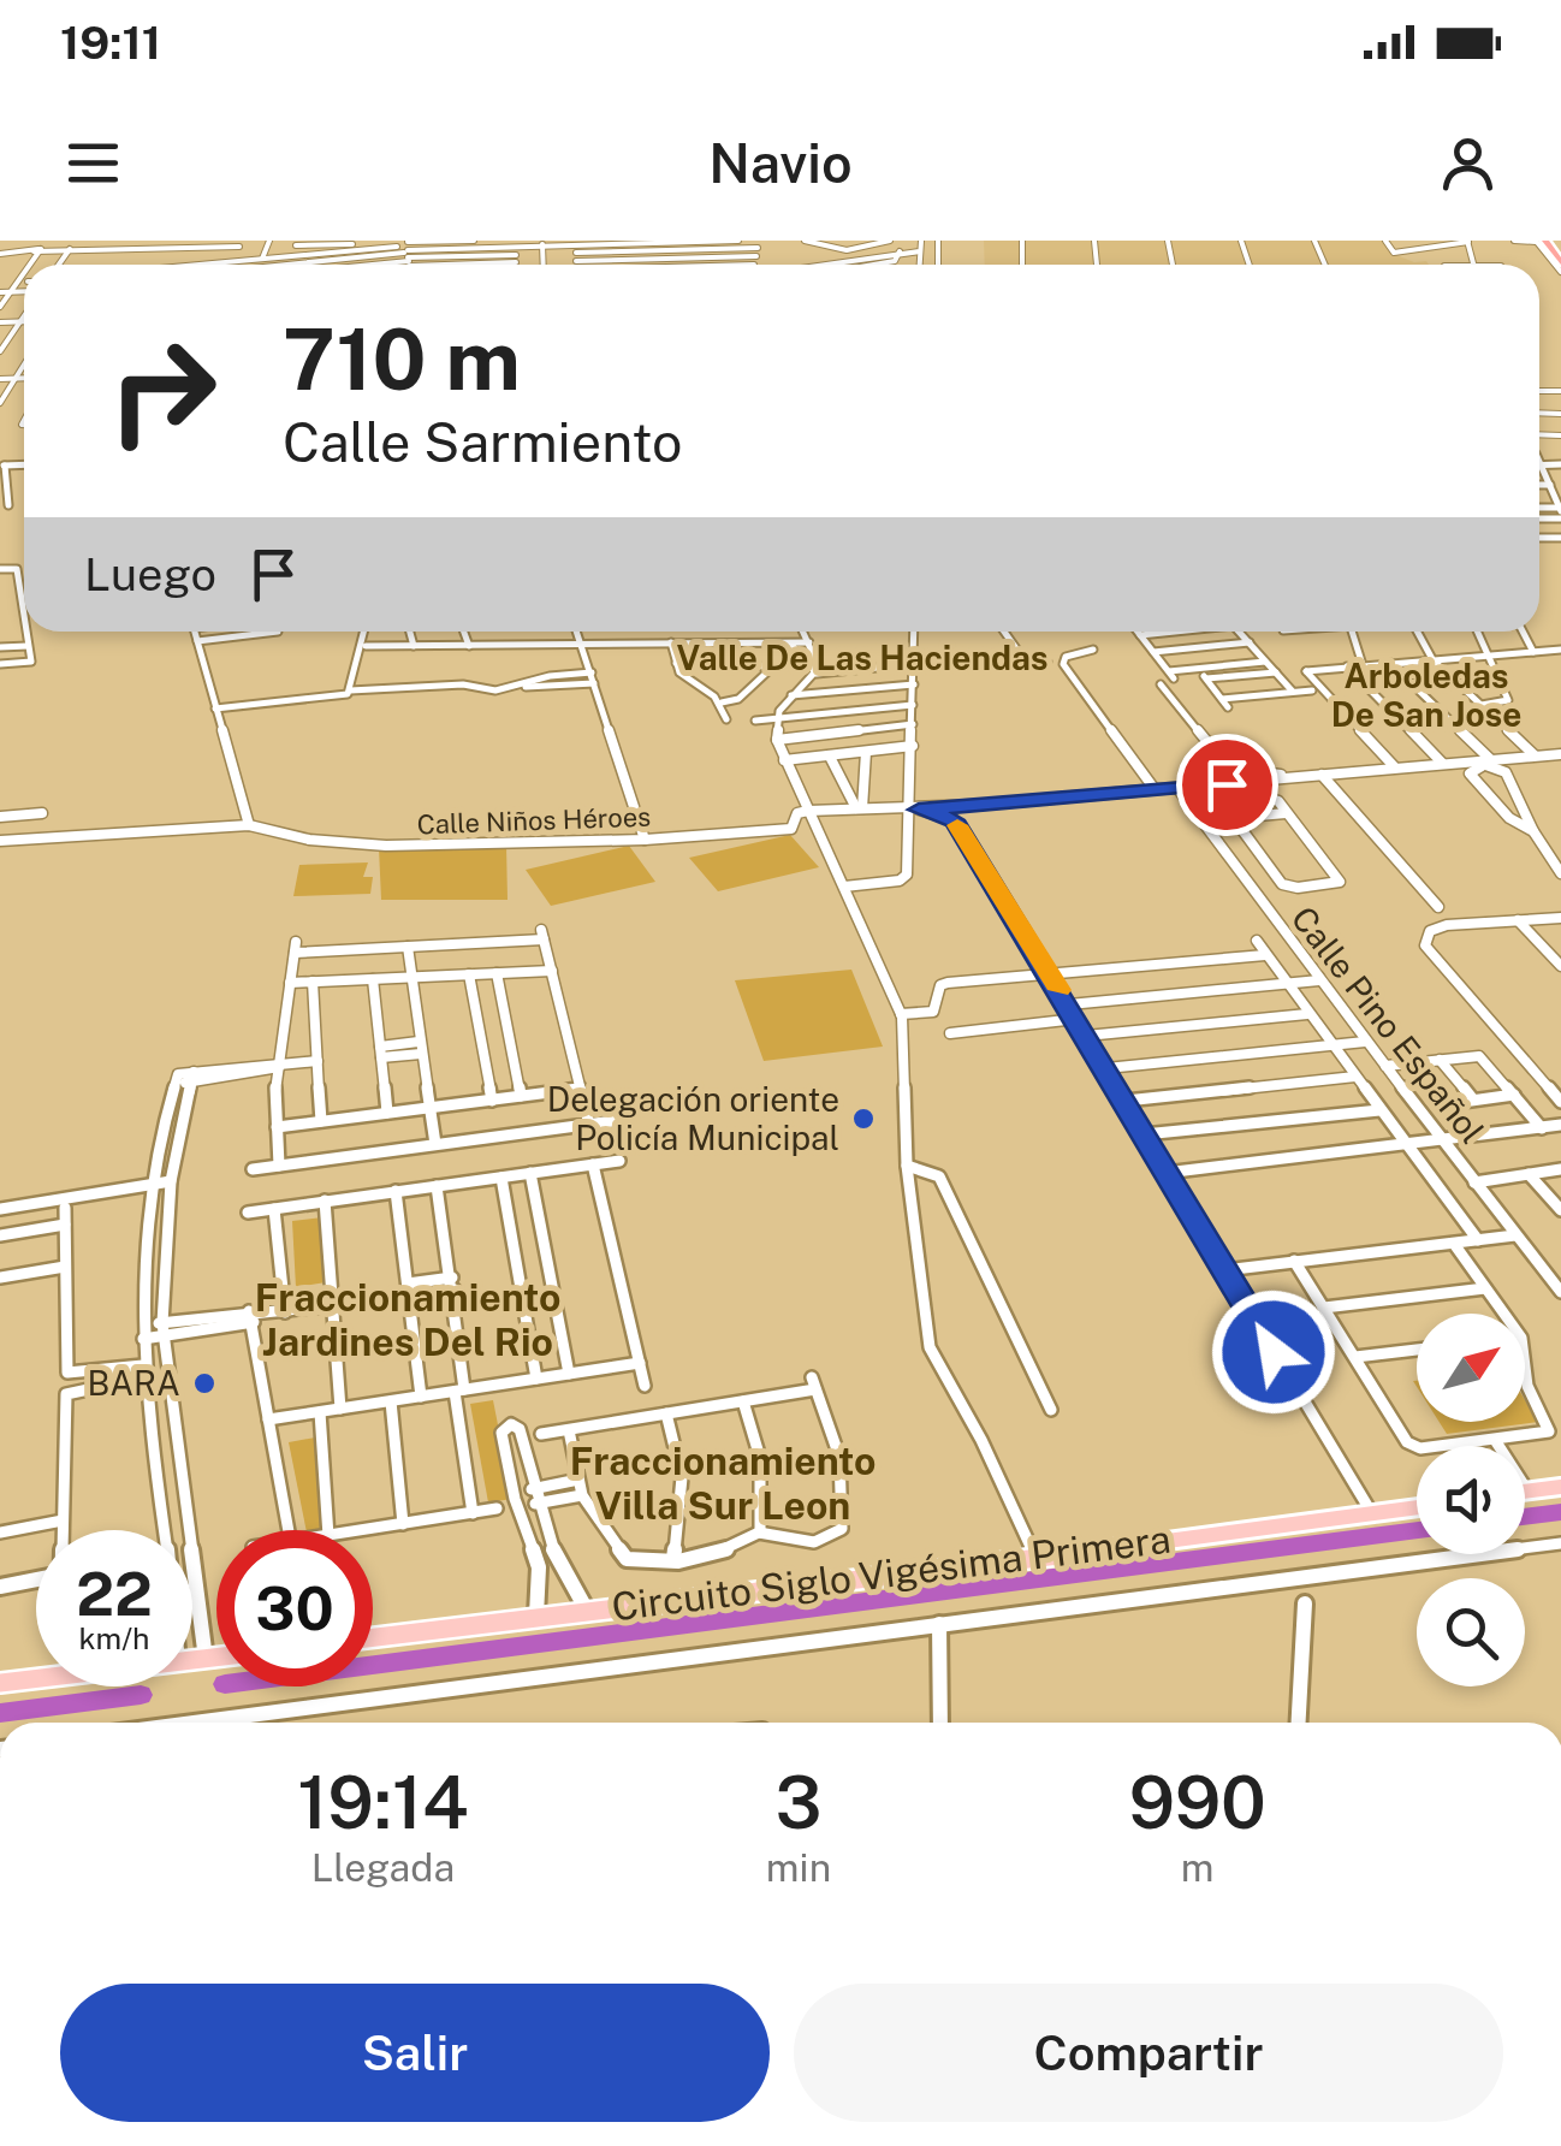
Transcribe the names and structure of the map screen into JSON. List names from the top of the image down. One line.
{"streets":{"main road":["Circuito Siglo Vigésima Primera"],"street":["Calle Niños Héroes","Calle Pino Español"]},"crossings":[["Calle Niños Héroes","Calle Pino Español"]],"districts":["Valle De Las Haciendas","Arboledas De San Jose","Fraccionamiento Jardines Del Rio","Fraccionamiento Villa Sur Leon"],"places":["Delegación oriente Policía Municipal","BARA"],"north":"top right","page":{"status":"19:11","header":"Navio","turn":["710 m","Calle Sarmiento"],"then":"Luego","speed":"22 km/h","limit":"30","eta":["19:14","Llegada","3","min","990","m"],"buttons":["Salir","Compartir"]}}
